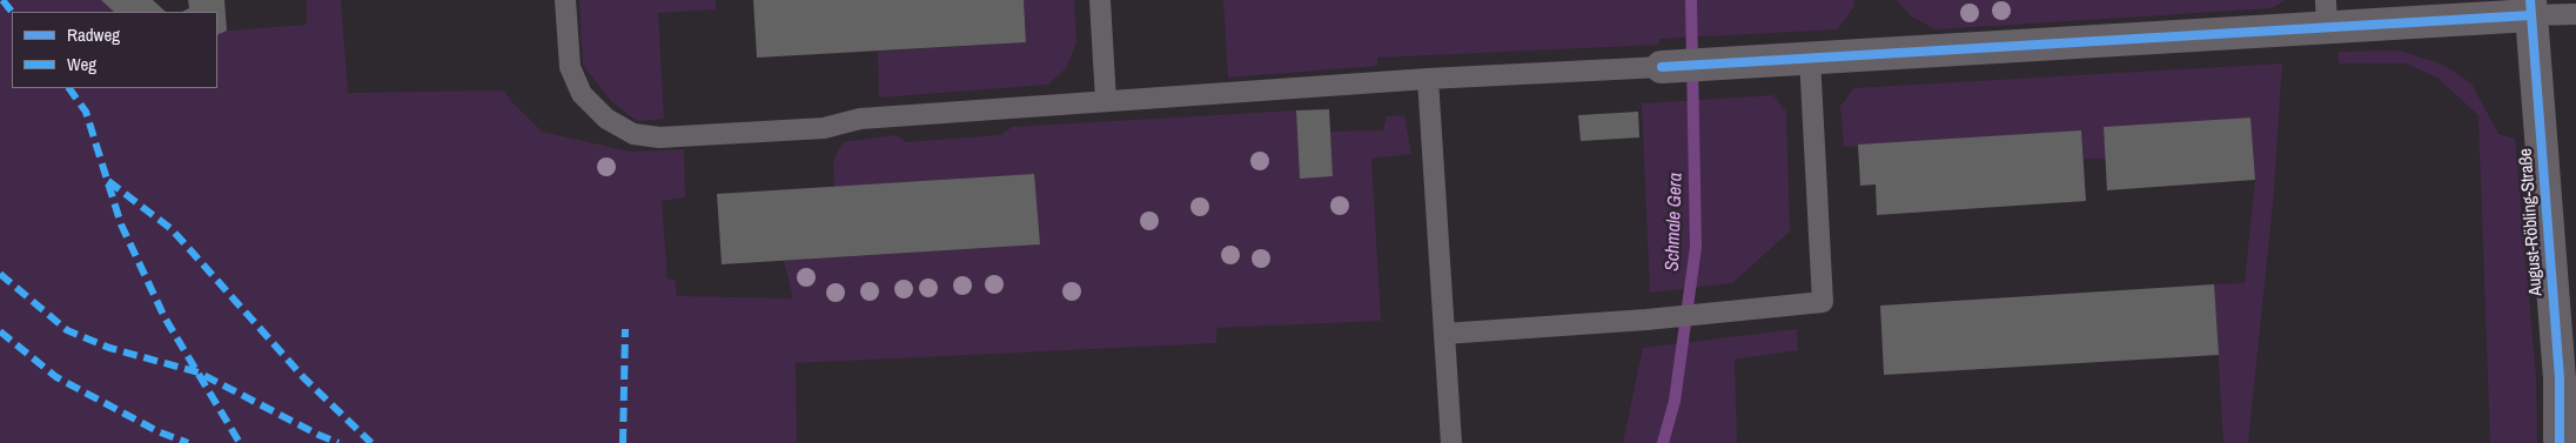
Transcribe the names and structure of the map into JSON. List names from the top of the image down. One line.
{"streets":{"street":["August-Röbling-Straße"]},"water":["Schmale Gera"],"legend":["Radweg","Weg"]}
